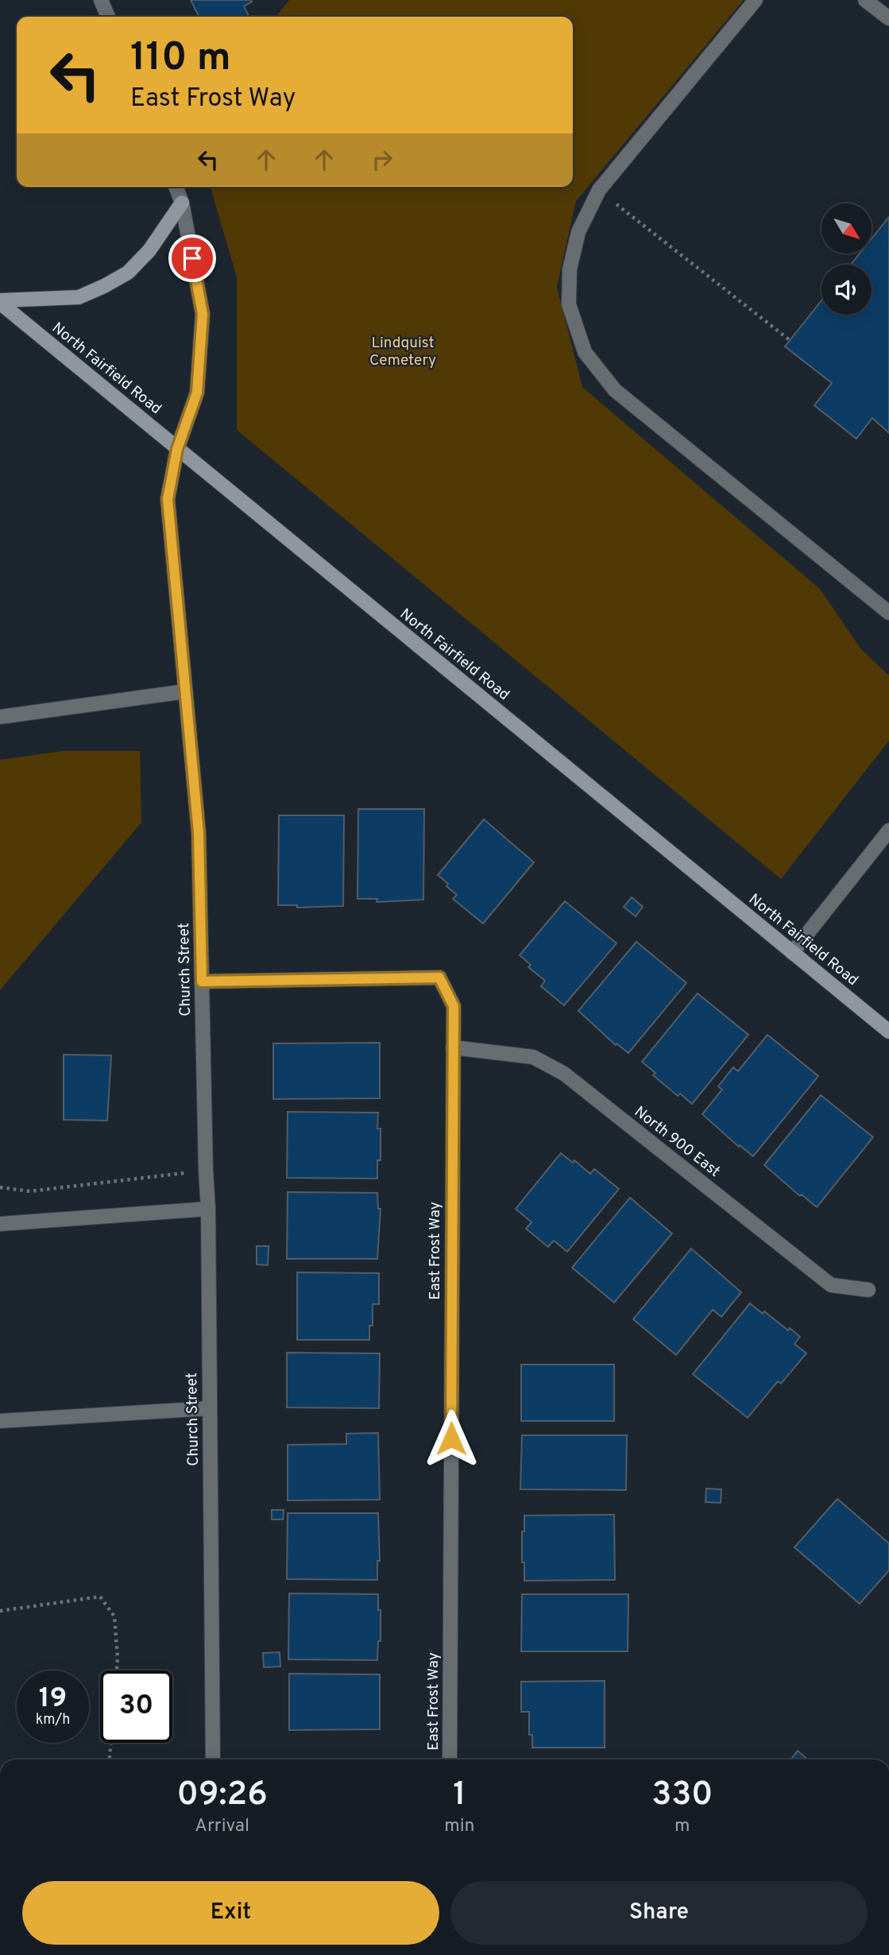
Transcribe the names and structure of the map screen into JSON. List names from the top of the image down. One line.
{"streets":{"main road":["North Fairfield Road"],"street":["Church Street","North 900 East","East Frost Way"]},"crossings":[["North Fairfield Road","Church Street"],["Church Street","East Frost Way"],["North 900 East","East Frost Way"]],"parks":["Lindquist Cemetery"],"north":"bottom right","page":{"turn":["110 m","East Frost Way"],"speed":"19 km/h","limit":"30","eta":["09:26","Arrival","1","min","330","m"],"buttons":["Exit","Share"]}}
